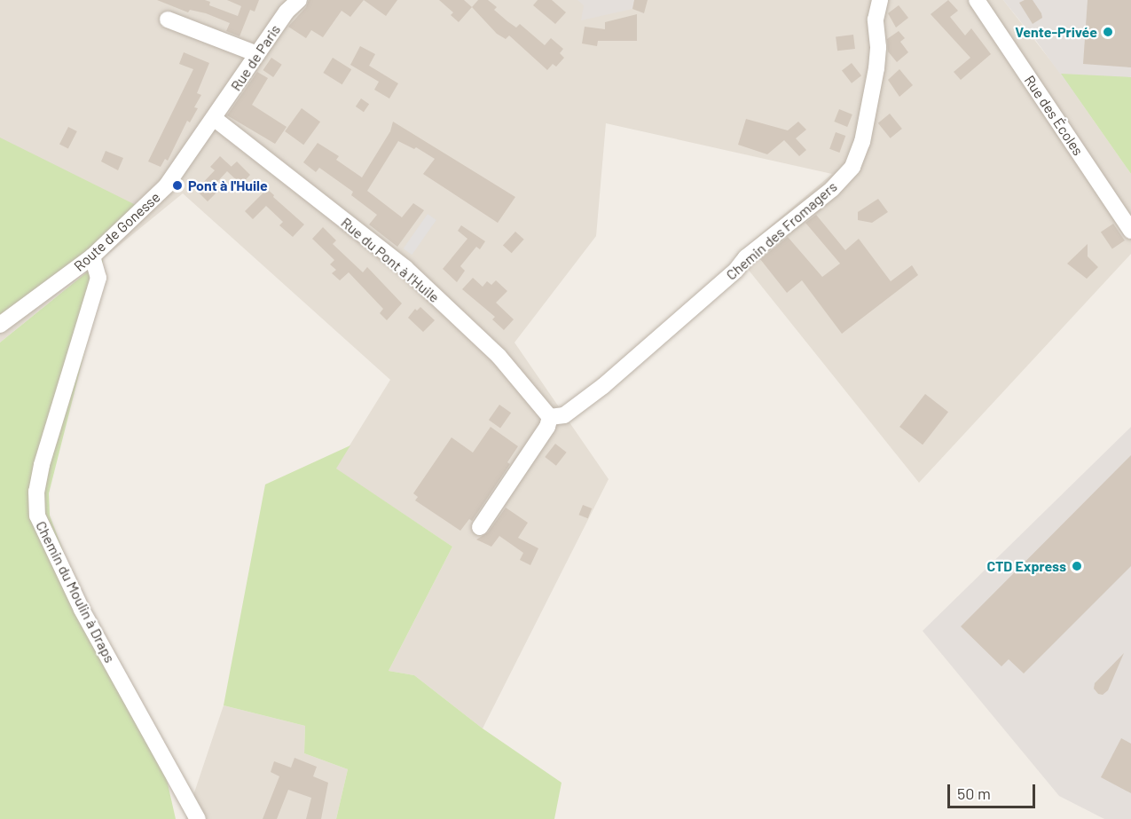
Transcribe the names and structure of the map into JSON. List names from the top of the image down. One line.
{"streets":{"street":["Rue de Paris","Rue des Écoles","Chemin des Fromagers","Route de Gonesse","Rue du Pont à l'Huile","Chemin du Moulin à Draps"]},"crossings":[["Rue de Paris","Route de Gonesse"],["Rue de Paris","Rue du Pont à l'Huile"],["Chemin des Fromagers","Rue du Pont à l'Huile"],["Route de Gonesse","Rue du Pont à l'Huile"],["Route de Gonesse","Chemin du Moulin à Draps"]],"places":["Vente-Privée","Pont à l'Huile","CTD Express"],"scale_bar":"50 m"}
